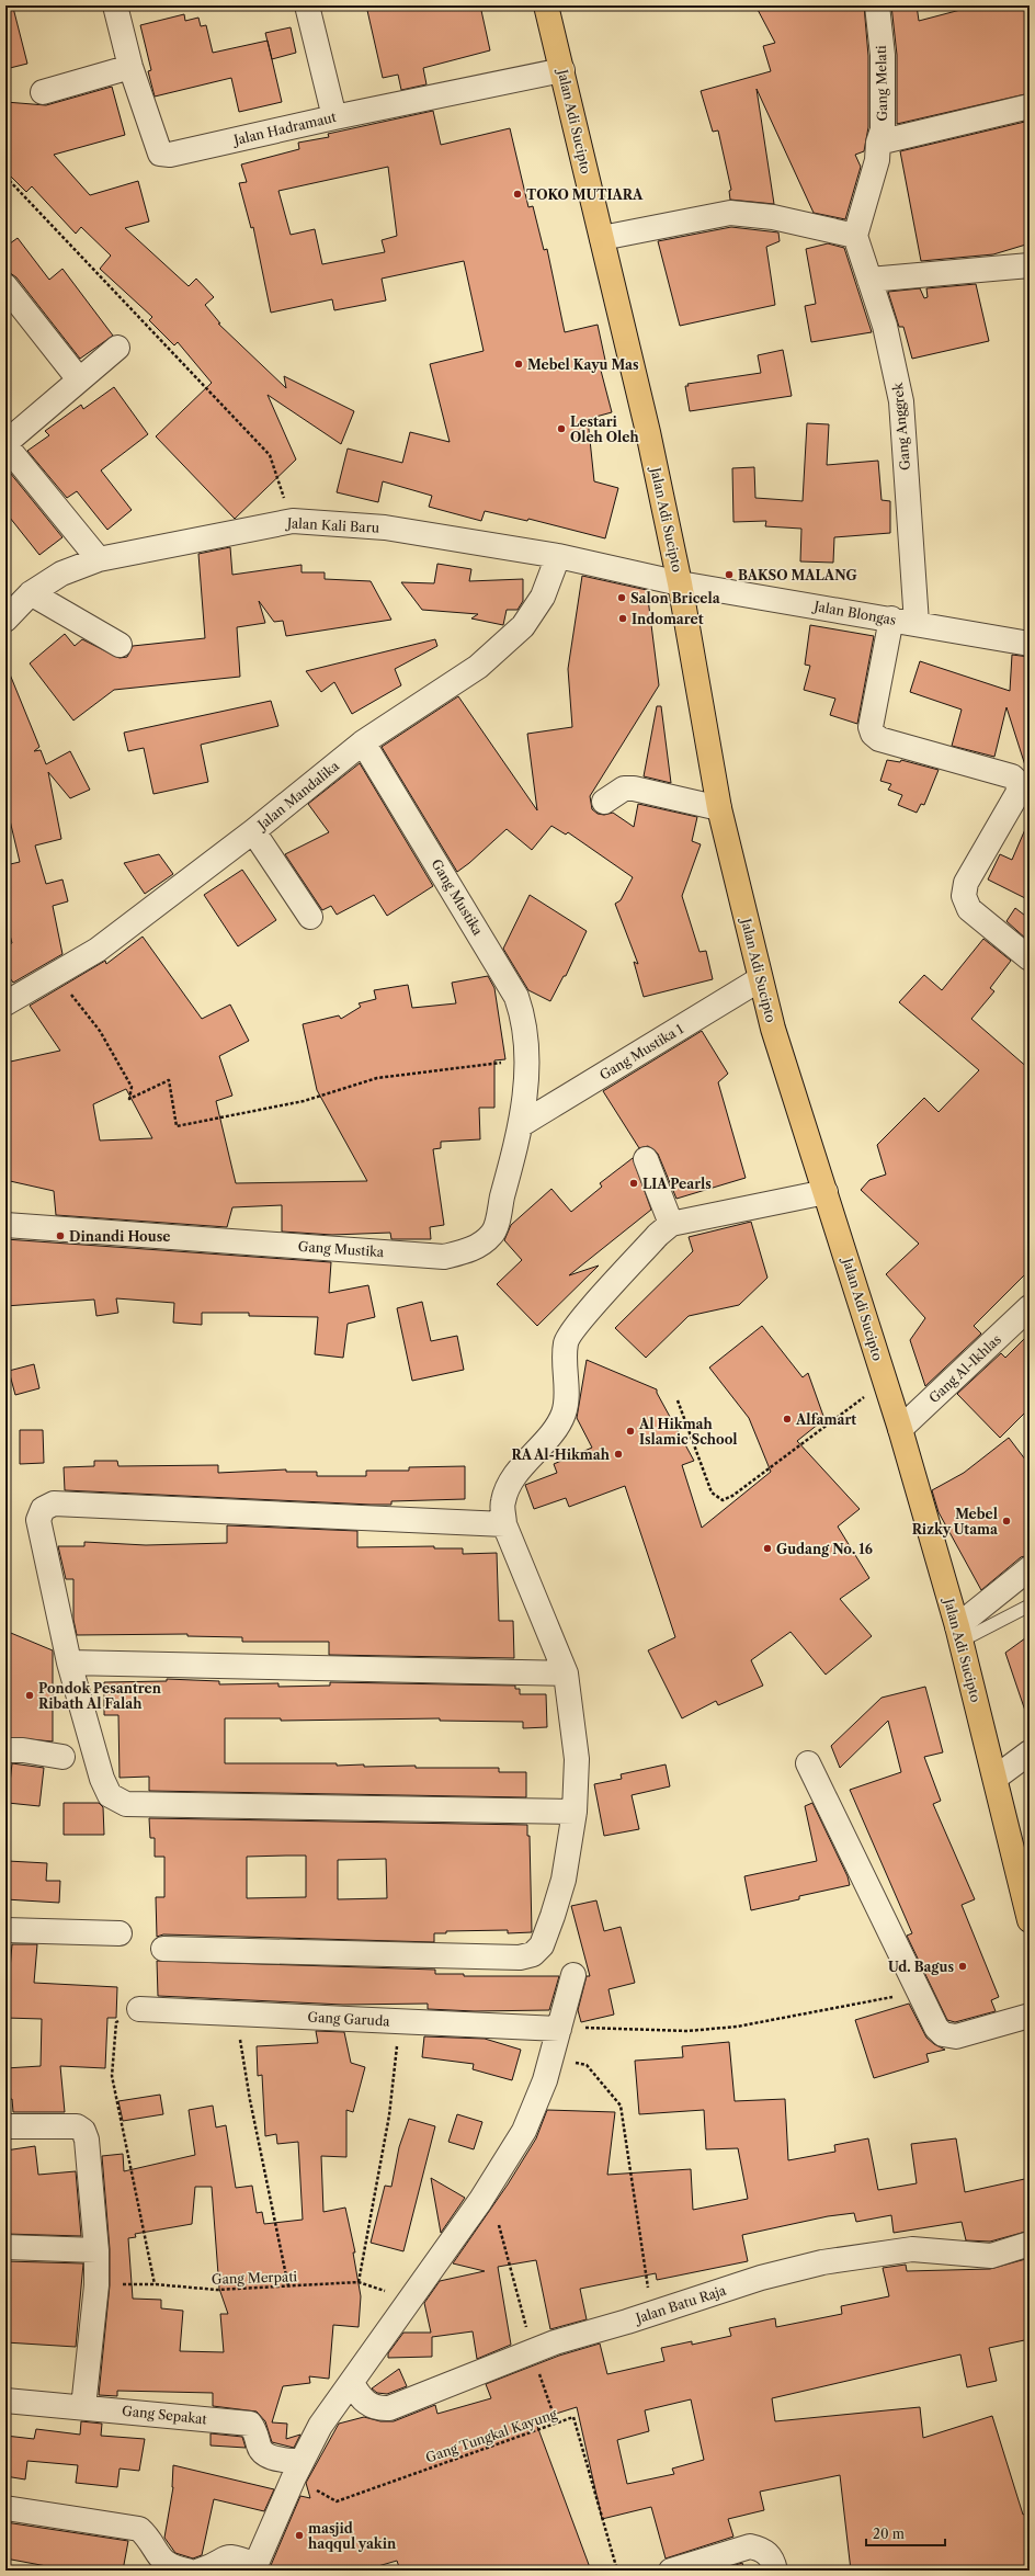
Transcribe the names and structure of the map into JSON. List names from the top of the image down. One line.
{"streets":{"highway":["Jalan Adi Sucipto"],"street":["Gang Melati","Jalan Hadramaut","Gang Anggrek","Jalan Kali Baru","Jalan Blongas","Jalan Mandalika","Gang Mustika","Gang Mustika 1","Gang Al-Ikhlas","Gang Garuda","Jalan Batu Raja","Gang Sepakat"],"path":["Gang Merpati","Gang Tungkal Kayung"]},"crossings":[["Gang Melati","Gang Anggrek"],["Jalan Adi Sucipto","Jalan Hadramaut"],["Jalan Adi Sucipto","Jalan Kali Baru"],["Jalan Adi Sucipto","Jalan Blongas"],["Jalan Adi Sucipto","Gang Mustika 1"],["Jalan Adi Sucipto","Gang Al-Ikhlas"],["Gang Anggrek","Jalan Blongas"],["Jalan Kali Baru","Jalan Blongas"],["Jalan Kali Baru","Jalan Mandalika"],["Jalan Mandalika","Gang Mustika"],["Gang Mustika","Gang Mustika 1"],["Gang Sepakat","Gang Tungkal Kayung"]],"places":["TOKO MUTIARA","Mebel Kayu Mas","Lestari Oleh Oleh","BAKSO MALANG","Salon Bricela","Indomaret","LIA Pearls","Dinandi House","Alfamart","Al Hikmah Islamic School","RA Al-Hikmah","Mebel Rizky Utama","Gudang No. 16","Pondok Pesantren Ribath Al Falah","Ud. Bagus","masjid haqqul yakin"],"scale_bar":"20 m"}
